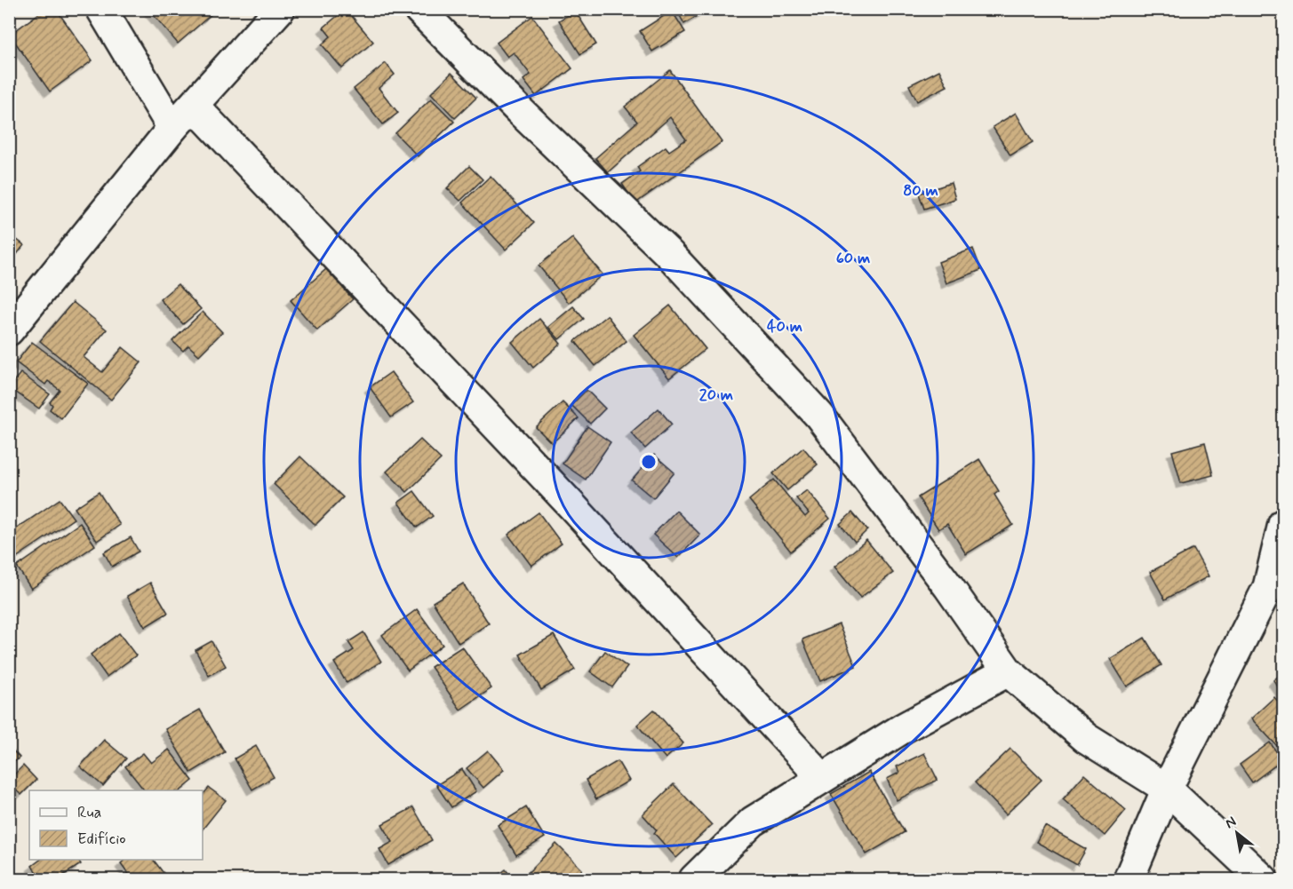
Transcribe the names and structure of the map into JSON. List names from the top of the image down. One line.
{"legend":["Rua","Edifício"],"north":"top left","rings":["80 m","60 m","40 m","20 m"]}
